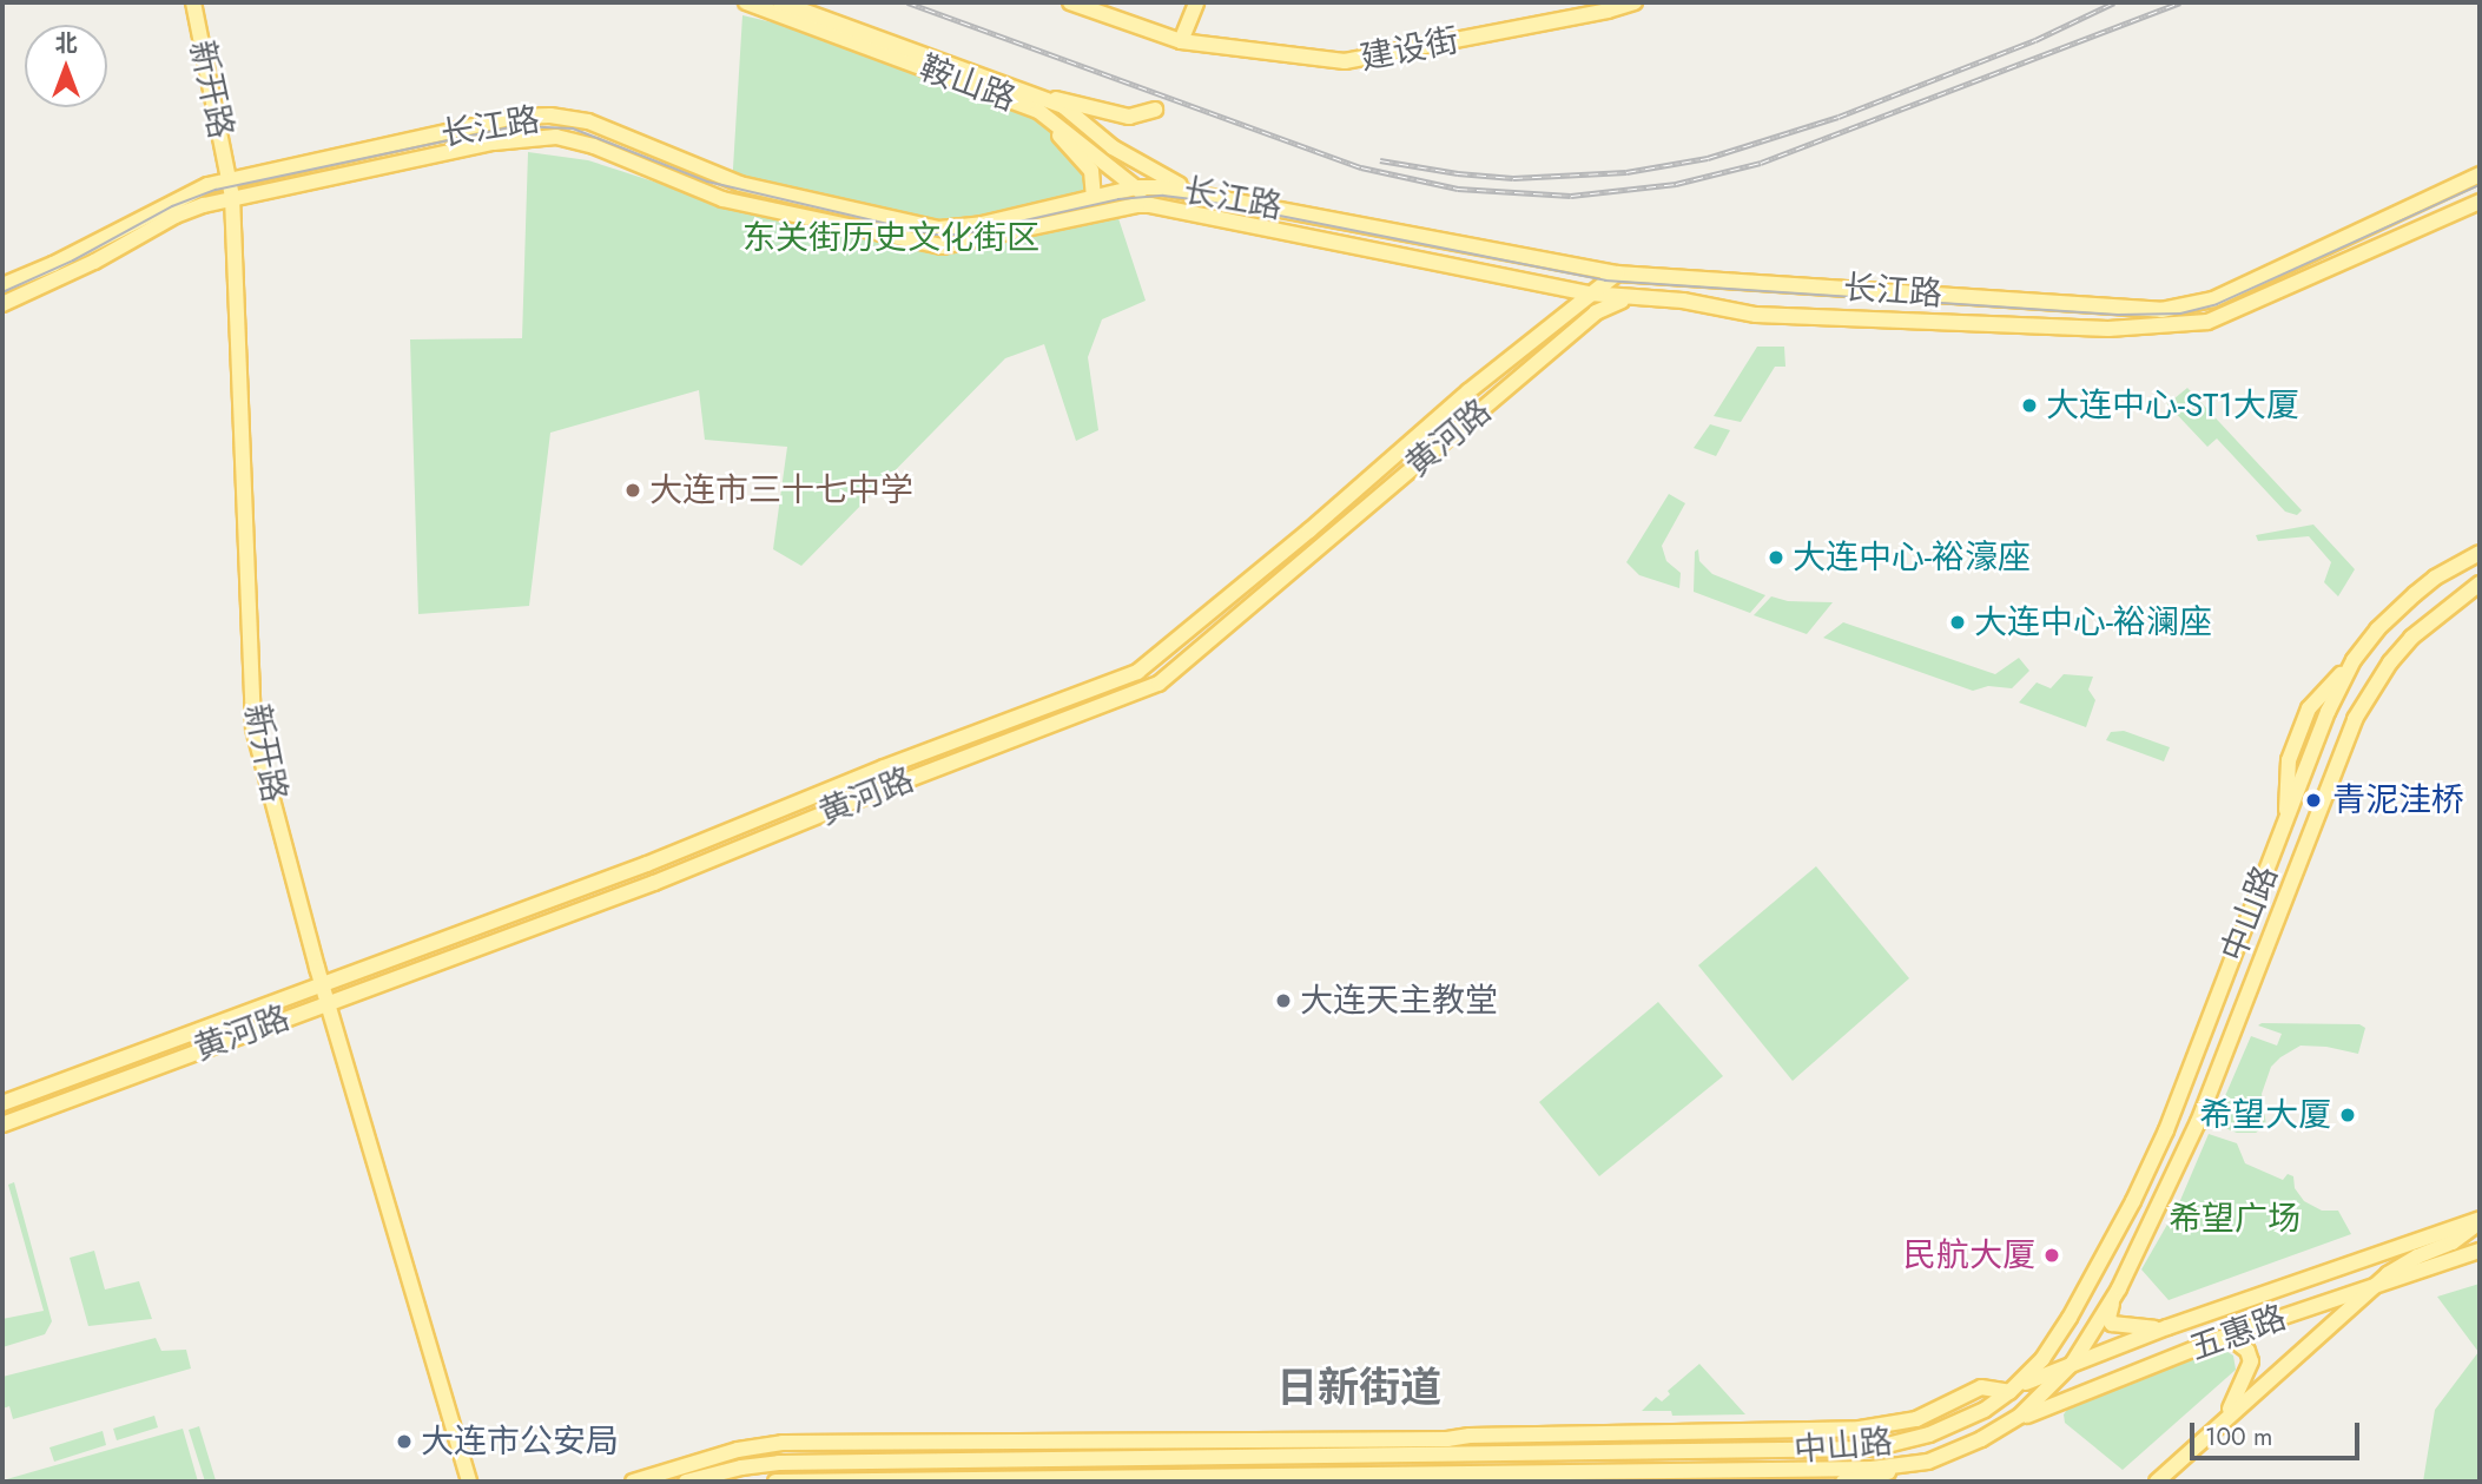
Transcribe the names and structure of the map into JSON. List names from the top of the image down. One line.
{"streets":{"main road":["建设街","鞍山路","新开路","长江路","黄河路","中山路","五惠路"]},"crossings":[["鞍山路","长江路"],["新开路","长江路"],["新开路","黄河路"],["长江路","黄河路"],["中山路","五惠路"]],"districts":["日新街道"],"parks":["东关街历史文化街区","希望广场"],"places":["大连中心-ST1大厦","大连市三十七中学","大连中心-裕濠座","大连中心-裕澜座","青泥洼桥","大连天主教堂","希望大厦","民航大厦","大连市公安局"],"scale_bar":"100 m","north":"top"}
